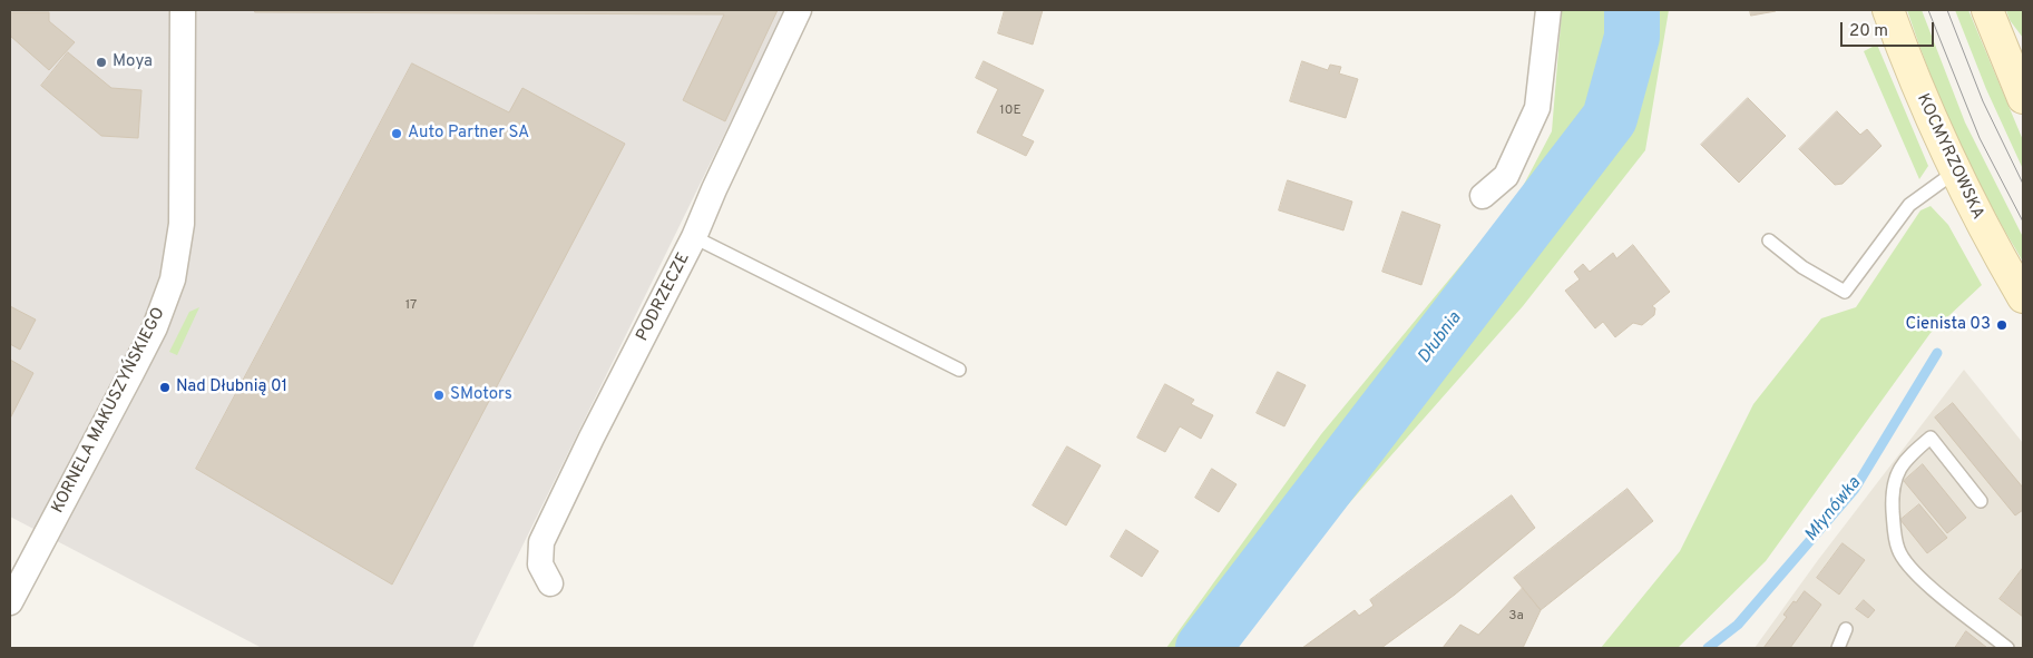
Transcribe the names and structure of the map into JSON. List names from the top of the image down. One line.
{"streets":{"main road":["KOCMYRZOWSKA"],"street":["PODRZECZE","KORNELA MAKUSZYŃSKIEGO"]},"water":["Dłubnia","Młynówka"],"places":["Moya","Auto Partner SA","Cienista 03","Nad Dłubnią 01","SMotors"],"house_numbers":["10E","17","3a"],"scale_bar":"20 m"}
